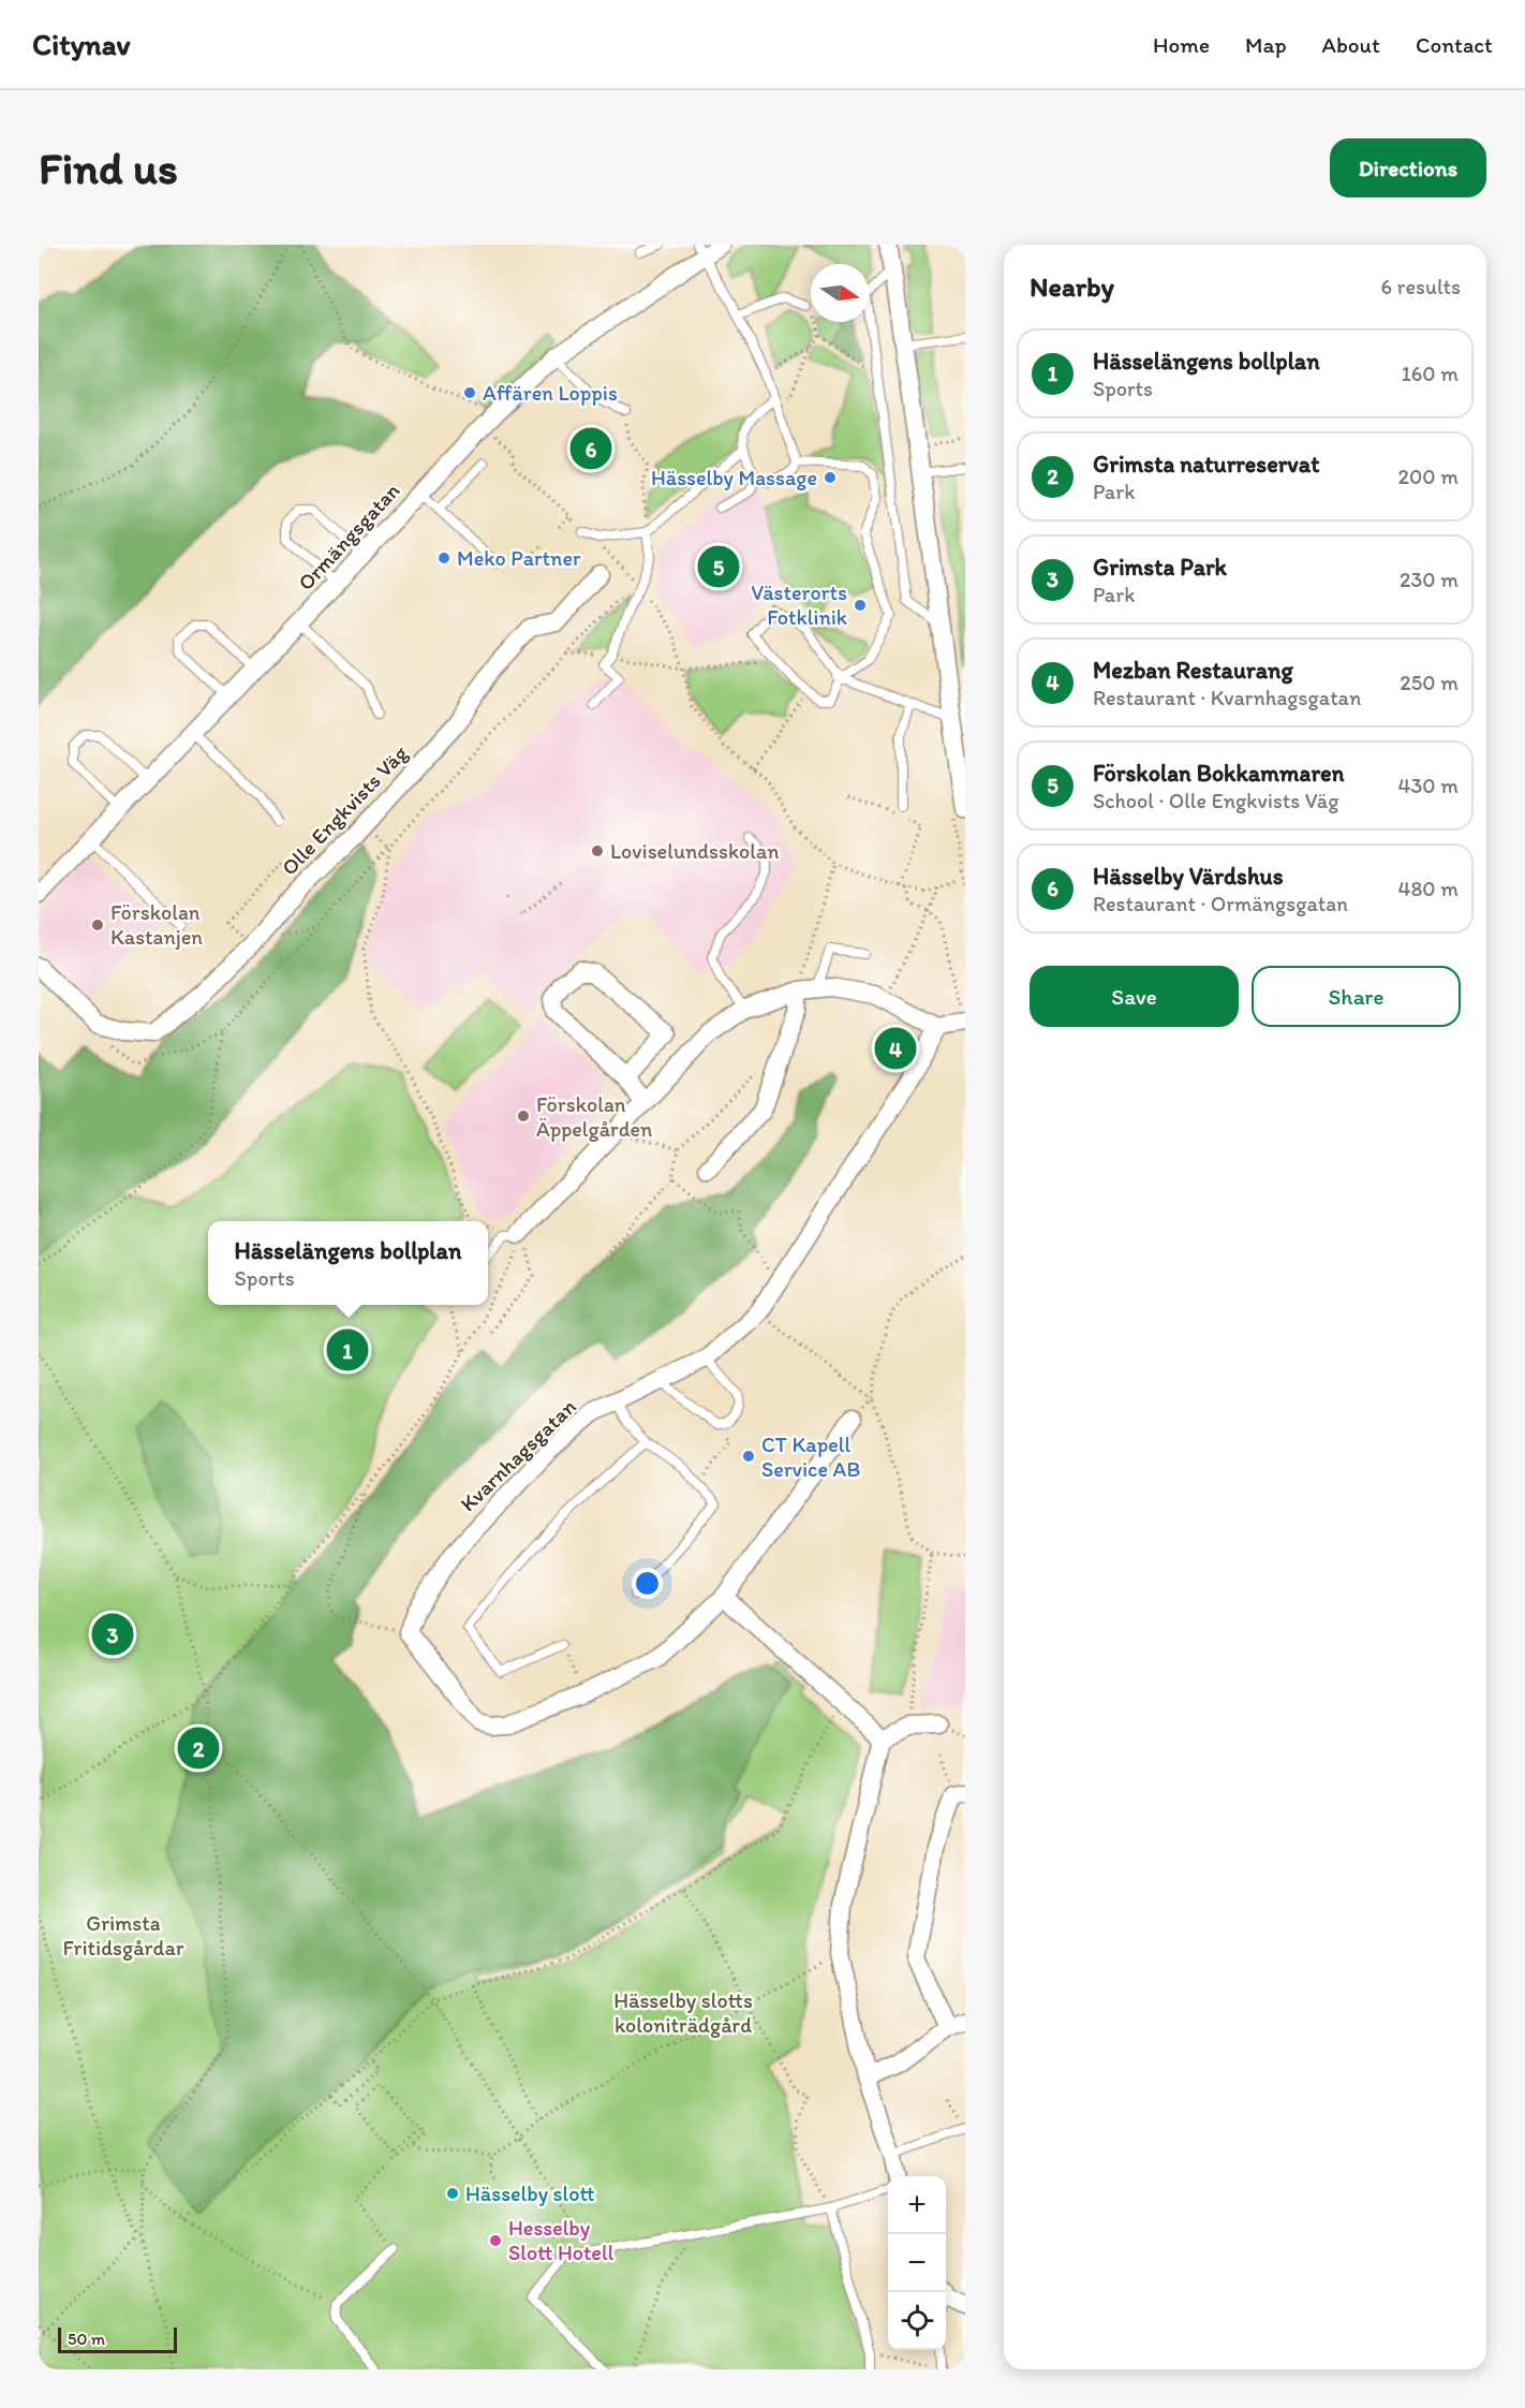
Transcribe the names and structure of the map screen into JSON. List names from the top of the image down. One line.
{"streets":{"street":["Ormängsgatan","Olle Engkvists Väg","Kvarnhagsgatan"]},"parks":["Grimsta Fritidsgårdar","Hässelby slotts koloniträdgård"],"places":["Affären Loppis","Hässelby Massage","Meko Partner","Västerorts Fotklinik","Loviselundsskolan","Förskolan Kastanjen","Förskolan Äppelgården","CT Kapell Service AB","Hässelby slott","Hesselby Slott Hotell"],"scale_bar":"50 m","north":"right","page":{"header":"Citynav","nav":["Home","Map","About","Contact"],"buttons":["Directions",["Save","Share"]],"title":"Find us","heading":["Nearby","6 results"],"list":[{"mark":"1","name":"Hässelängens bollplan","note":"Sports","value":"160 m"},{"mark":"2","name":"Grimsta naturreservat","note":"Park","value":"200 m"},{"mark":"3","name":"Grimsta Park","note":"Park","value":"230 m"},{"mark":"4","name":"Mezban Restaurang","note":"Restaurant · Kvarnhagsgatan","value":"250 m"},{"mark":"5","name":"Förskolan Bokkammaren","note":"School · Olle Engkvists Väg","value":"430 m"},{"mark":"6","name":"Hässelby Värdshus","note":"Restaurant · Ormängsgatan","value":"480 m"}],"pins":["6","5","4","1","3","2"],"popup":["Hässelängens bollplan","Sports"],"map_buttons":["+","−"],"scale":"50 m"}}
